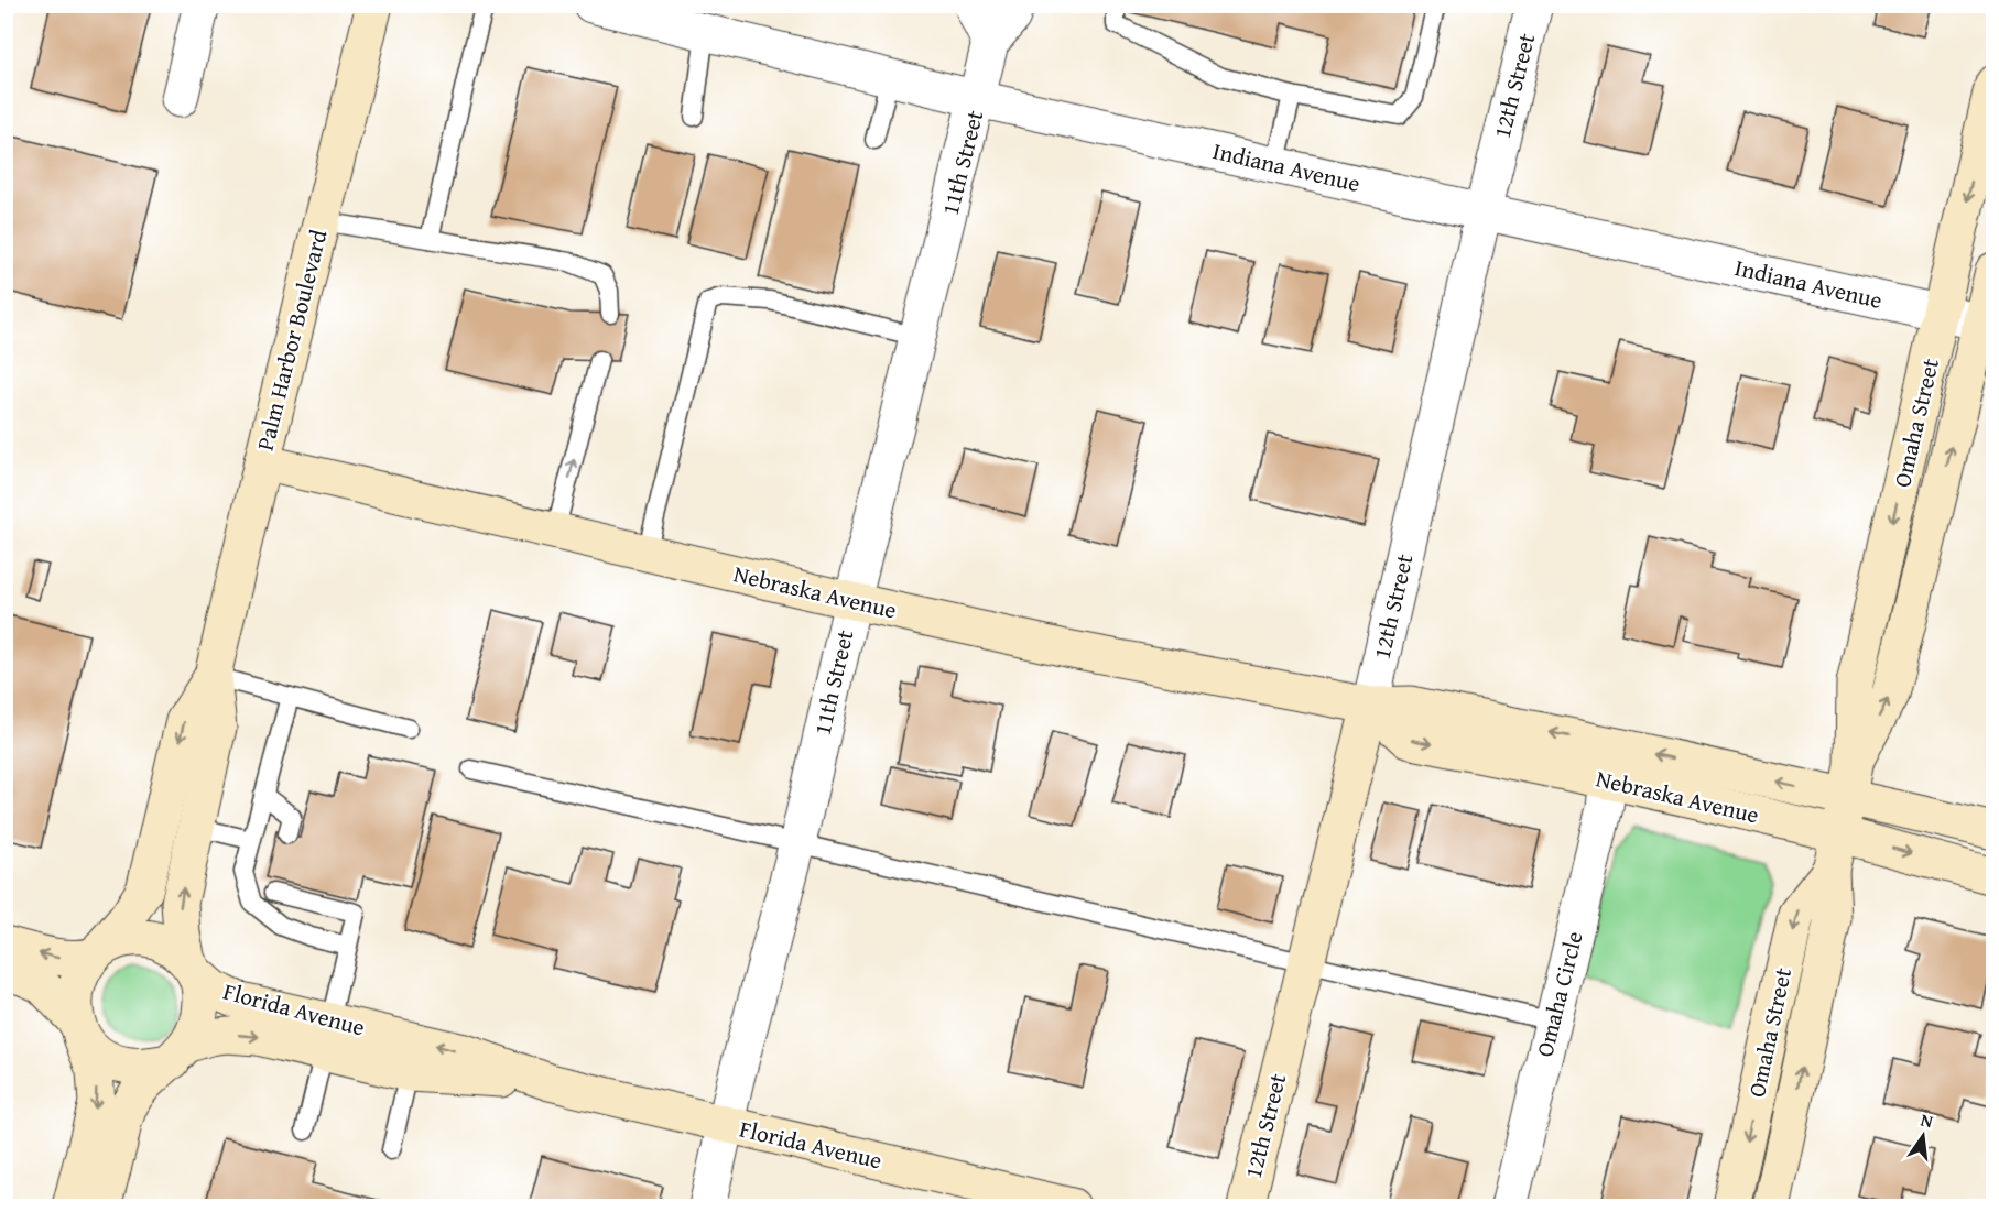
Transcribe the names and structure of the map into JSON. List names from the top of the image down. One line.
{"streets":{"main road":["12th Street","Palm Harbor Boulevard","Omaha Street","Nebraska Avenue","Florida Avenue"],"street":["11th Street","Indiana Avenue","Omaha Circle"]},"crossings":[["12th Street","Indiana Avenue"],["12th Street","Nebraska Avenue"],["11th Street","Indiana Avenue"],["11th Street","Nebraska Avenue"],["11th Street","Florida Avenue"],["Indiana Avenue","Omaha Street"],["Palm Harbor Boulevard","Nebraska Avenue"],["Palm Harbor Boulevard","Florida Avenue"],["Omaha Street","Nebraska Avenue"],["Nebraska Avenue","Omaha Circle"]],"north":"top"}
